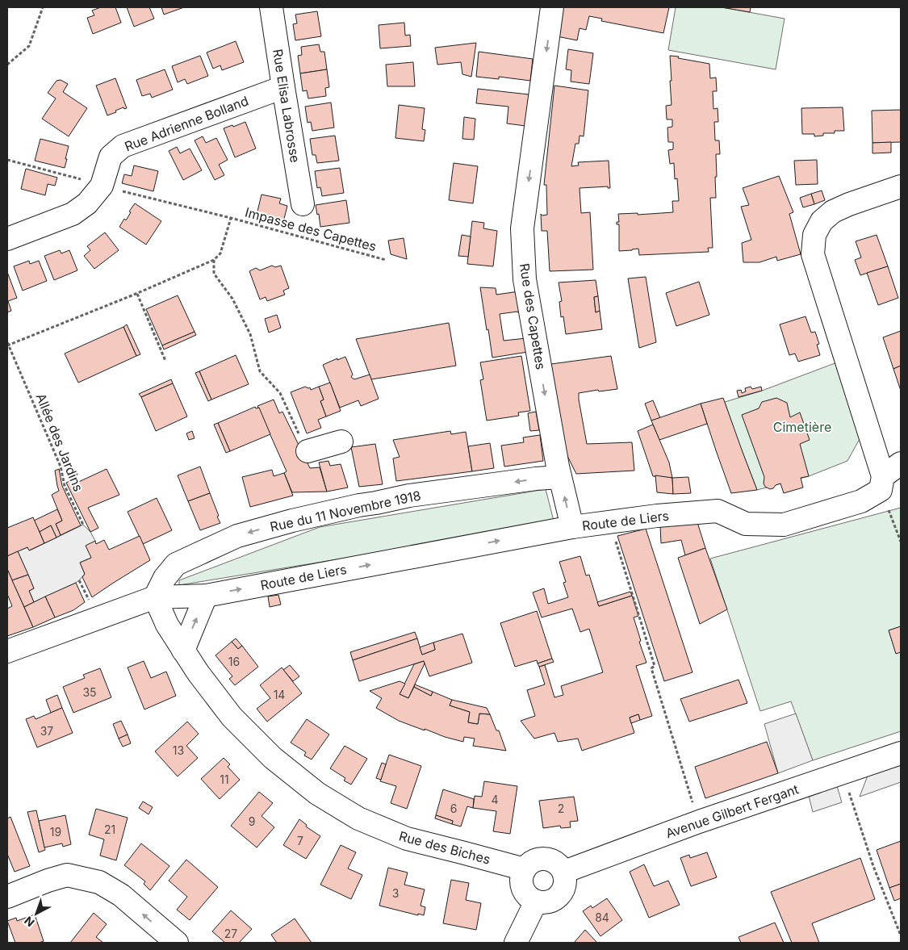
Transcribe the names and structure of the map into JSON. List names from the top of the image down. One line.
{"streets":{"street":["Rue Elisa Labrosse","Rue Adrienne Bolland","Rue des Capettes","Rue du 11 Novembre 1918","Route de Liers","Avenue Gilbert Fergant","Rue des Biches"],"path":["Impasse des Capettes","Allée des Jardins"]},"crossings":[["Rue Elisa Labrosse","Rue Adrienne Bolland"],["Rue des Capettes","Rue du 11 Novembre 1918"],["Rue des Capettes","Route de Liers"],["Rue du 11 Novembre 1918","Route de Liers"],["Rue du 11 Novembre 1918","Rue des Biches"],["Route de Liers","Rue des Biches"],["Avenue Gilbert Fergant","Rue des Biches"]],"one_way":["Rue du 11 Novembre 1918","Route de Liers"],"parks":["Cimetière"],"house_numbers":["16","35","14","37","13","11","4","6","2","9","21","19","7","3","84","27"],"north":"bottom left"}
